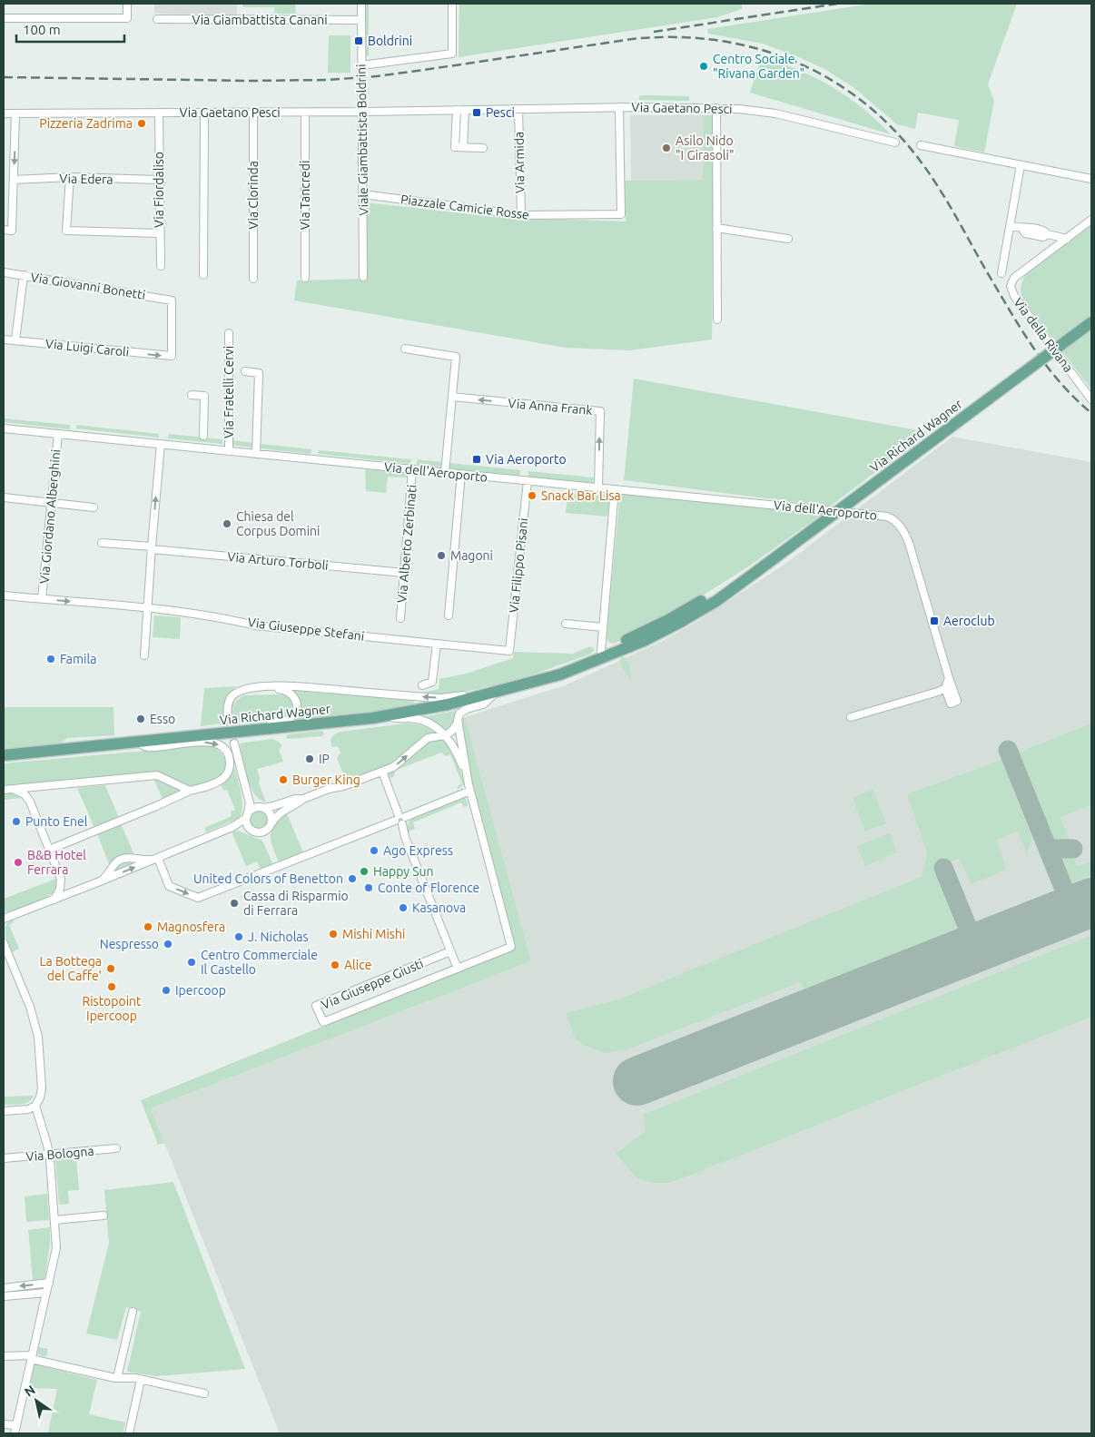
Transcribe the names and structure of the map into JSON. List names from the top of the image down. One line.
{"streets":{"main road":["Via Richard Wagner"],"street":["Via Giambattista Canani","Via Gaetano Pesci","Viale Giambattista Boldrini","Via Armida","Via Edera","Via Fiordaliso","Via Clorinda","Via Tancredi","Piazzale Camicie Rosse","Via Giovanni Bonetti","Via della Rivana","Via Luigi Caroli","Via Fratelli Cervi","Via Anna Frank","Via dell'Aeroporto","Via Giordano Alberghini","Via Alberto Zerbinati","Via Arturo Torboli","Via Filippo Pisani","Via Giuseppe Stefani","Via Giuseppe Giusti","Via Bologna"]},"crossings":[["Via Giambattista Canani","Viale Giambattista Boldrini"],["Via Gaetano Pesci","Viale Giambattista Boldrini"],["Via Gaetano Pesci","Via Armida"],["Via Gaetano Pesci","Via Fiordaliso"],["Via Gaetano Pesci","Via Clorinda"],["Via Gaetano Pesci","Via Tancredi"],["Via Gaetano Pesci","Piazzale Camicie Rosse"],["Viale Giambattista Boldrini","Piazzale Camicie Rosse"],["Via Armida","Piazzale Camicie Rosse"],["Via Edera","Via Fiordaliso"],["Via Giovanni Bonetti","Via Luigi Caroli"],["Via Fratelli Cervi","Via dell'Aeroporto"],["Via Anna Frank","Via dell'Aeroporto"],["Via Richard Wagner","Via Giuseppe Giusti"],["Via dell'Aeroporto","Via Giordano Alberghini"],["Via dell'Aeroporto","Via Alberto Zerbinati"],["Via dell'Aeroporto","Via Filippo Pisani"],["Via Giordano Alberghini","Via Giuseppe Stefani"],["Via Alberto Zerbinati","Via Arturo Torboli"],["Via Filippo Pisani","Via Giuseppe Stefani"]],"one_way":["Via Luigi Caroli"],"places":{"transit":["Boldrini","Pesci","Via Aeroporto","Aeroclub"],"other":["Centro Sociale \"Rivana Garden\"","Pizzeria Zadrima","Asilo Nido \"I Girasoli\"","Snack Bar Lisa","Chiesa del Corpus Domini","Magoni","Famila","Esso","IP","Burger King","Punto Enel","Ago Express","B&B Hotel Ferrara","Happy Sun","United Colors of Benetton","Conte of Florence","Cassa di Risparmio di Ferrara","Kasanova","Magnosfera","Mishi Mishi","J. Nicholas","Nespresso","Centro Commerciale Il Castello","Alice","La Bottega del Caffe'","Ristopoint Ipercoop","Ipercoop"]},"scale_bar":"100 m","north":"top left"}
